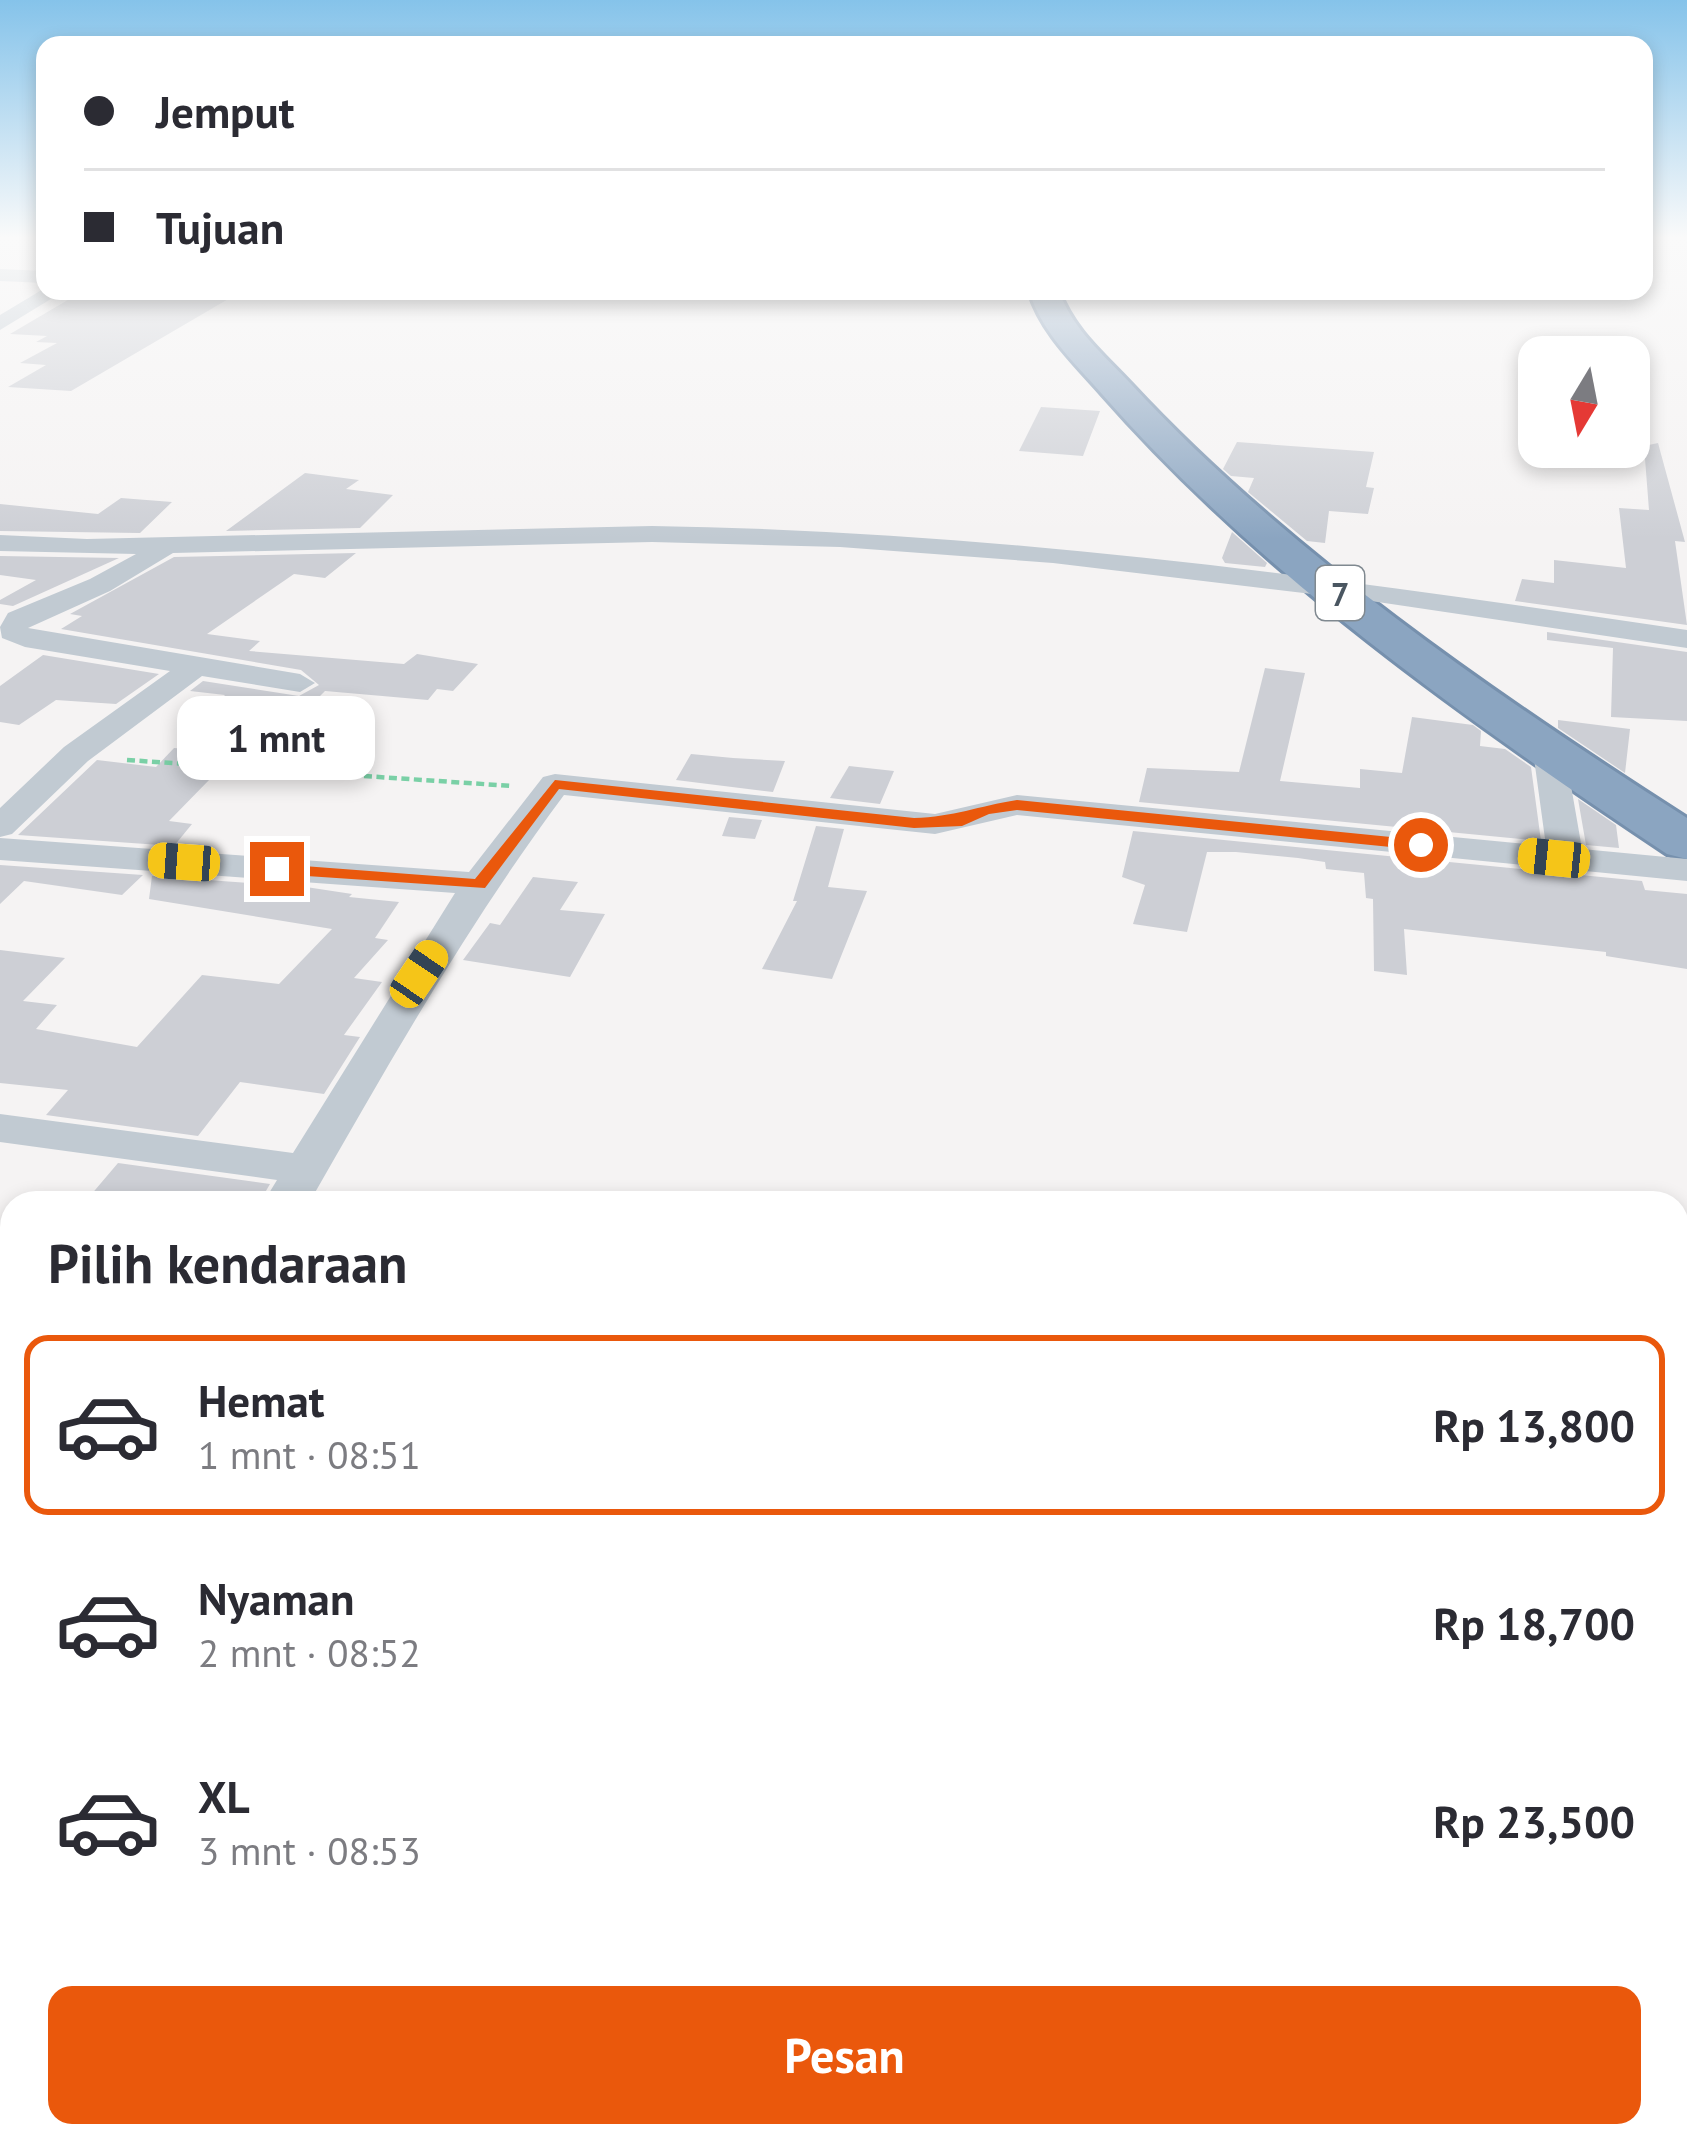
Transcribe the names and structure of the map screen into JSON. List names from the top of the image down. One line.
{"streets":{"highway":["7"]},"north":"bottom","page":{"banner":["Jemput","Tujuan"],"bubble":"1 mnt","heading":"Pilih kendaraan","list":[{"name":"Hemat","note":"1 mnt · 08:51","value":"Rp 13,800"},{"name":"Nyaman","note":"2 mnt · 08:52","value":"Rp 18,700"},{"name":"XL","note":"3 mnt · 08:53","value":"Rp 23,500"}],"buttons":"Pesan"}}
